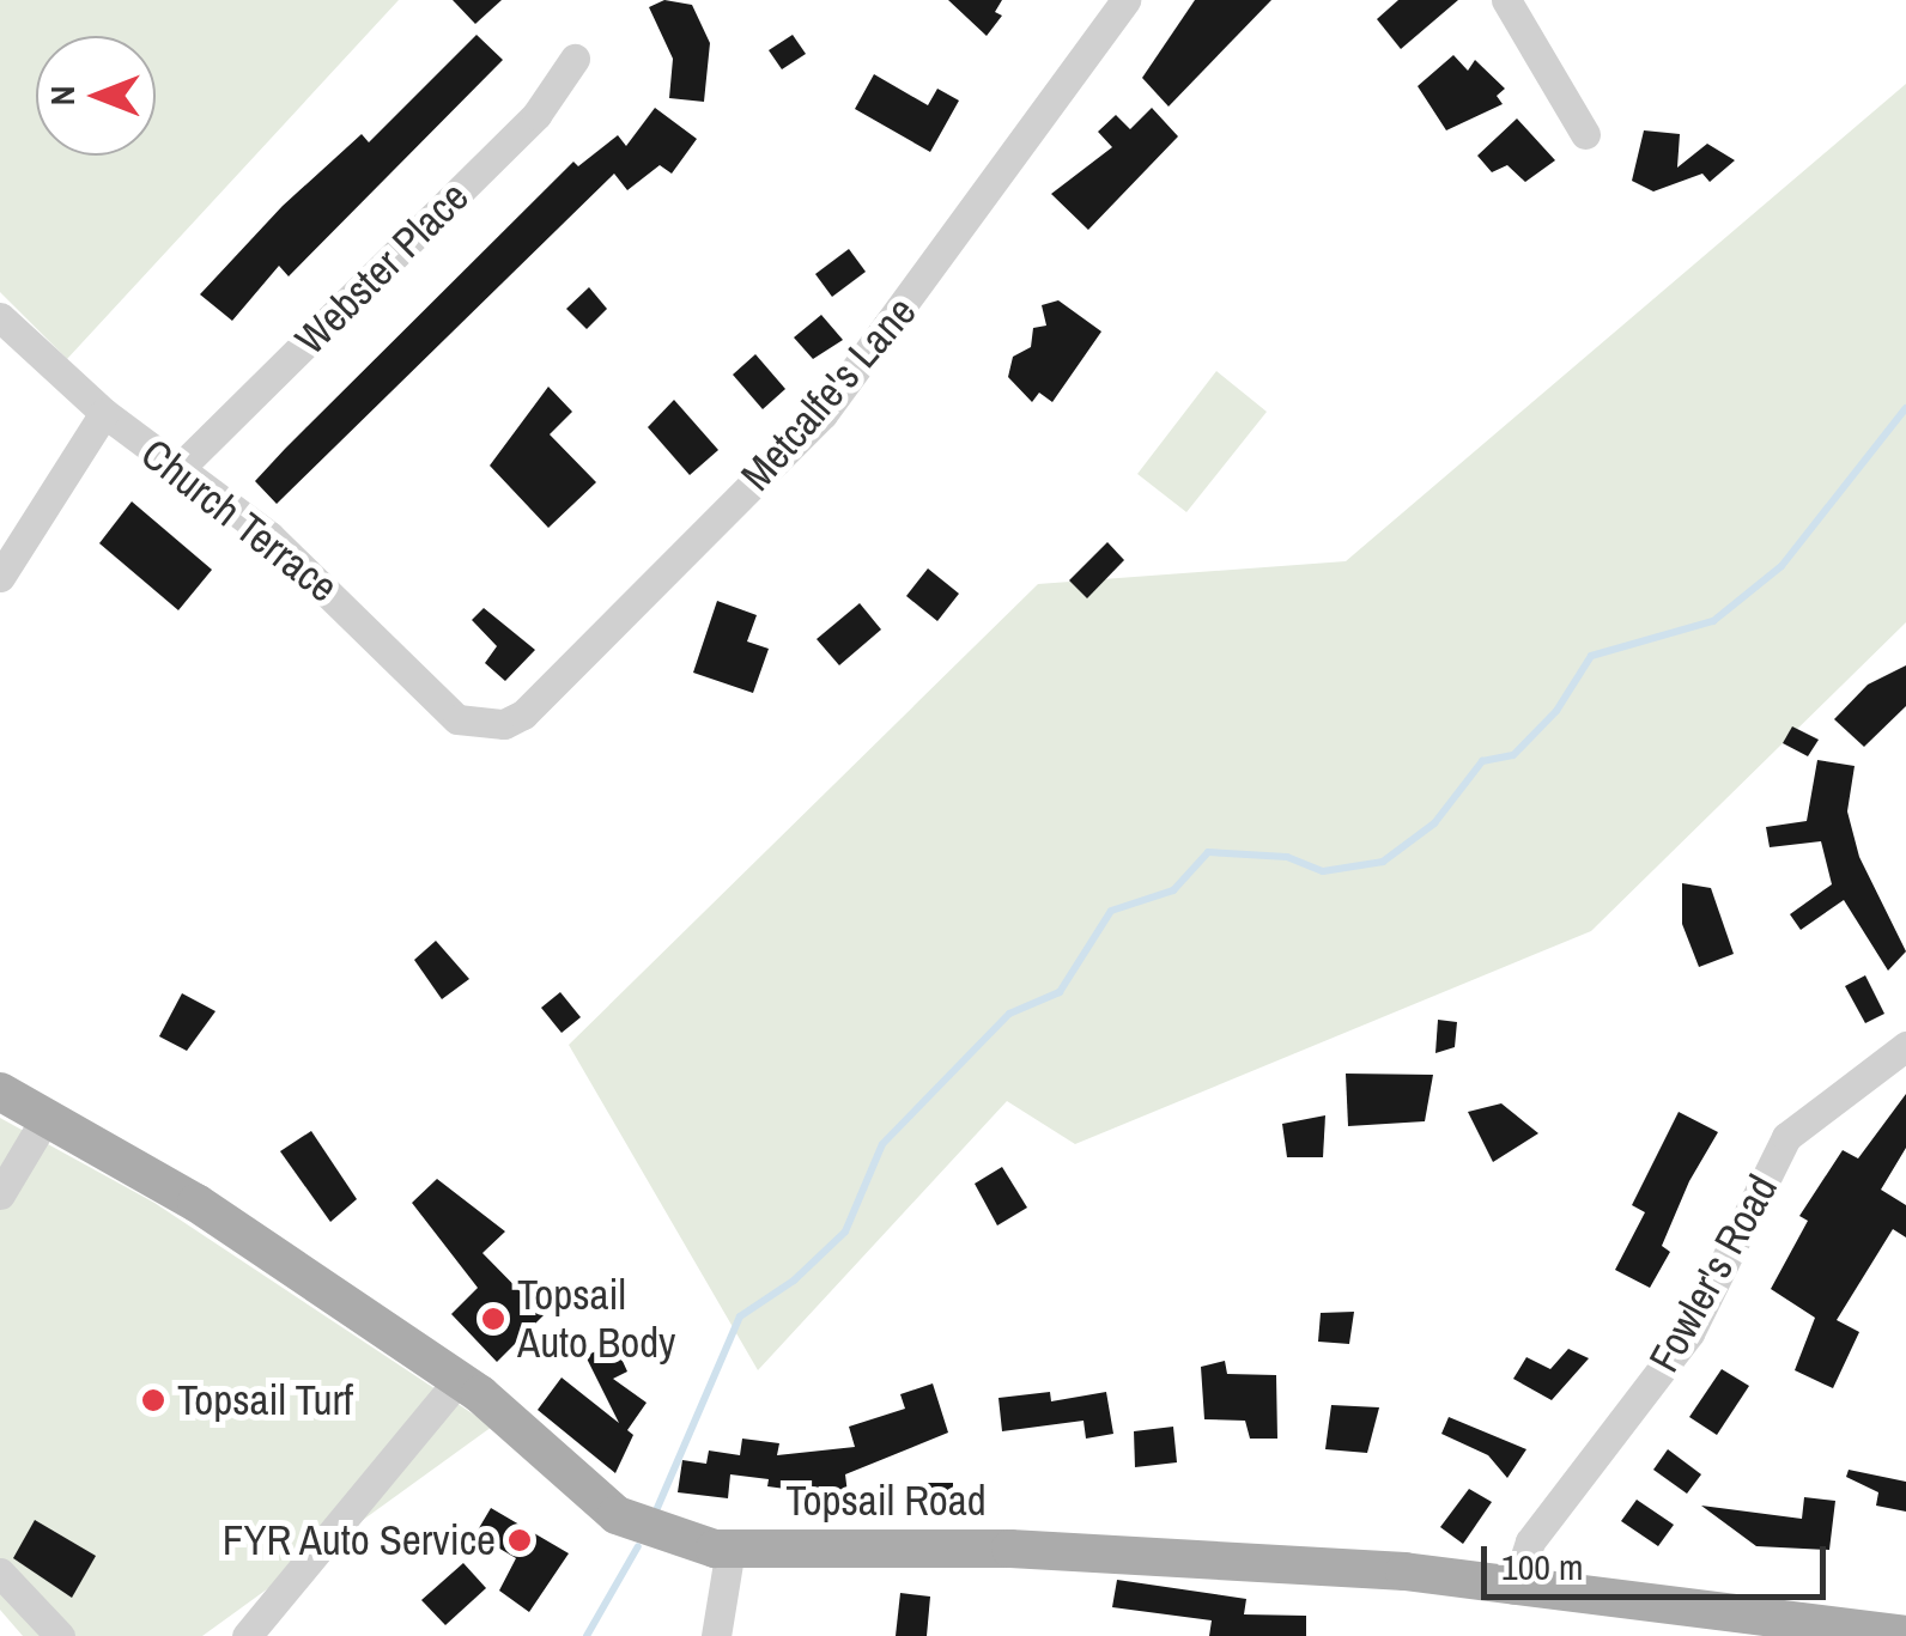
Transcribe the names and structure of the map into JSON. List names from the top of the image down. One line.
{"streets":{"main road":["Topsail Road"],"street":["Webster Place","Metcalfe's Lane","Church Terrace","Fowler's Road"]},"crossings":[["Webster Place","Church Terrace"],["Metcalfe's Lane","Church Terrace"],["Fowler's Road","Topsail Road"]],"places":["Topsail Auto Body","Topsail Turf","FYR Auto Service"],"scale_bar":"100 m","north":"left"}
